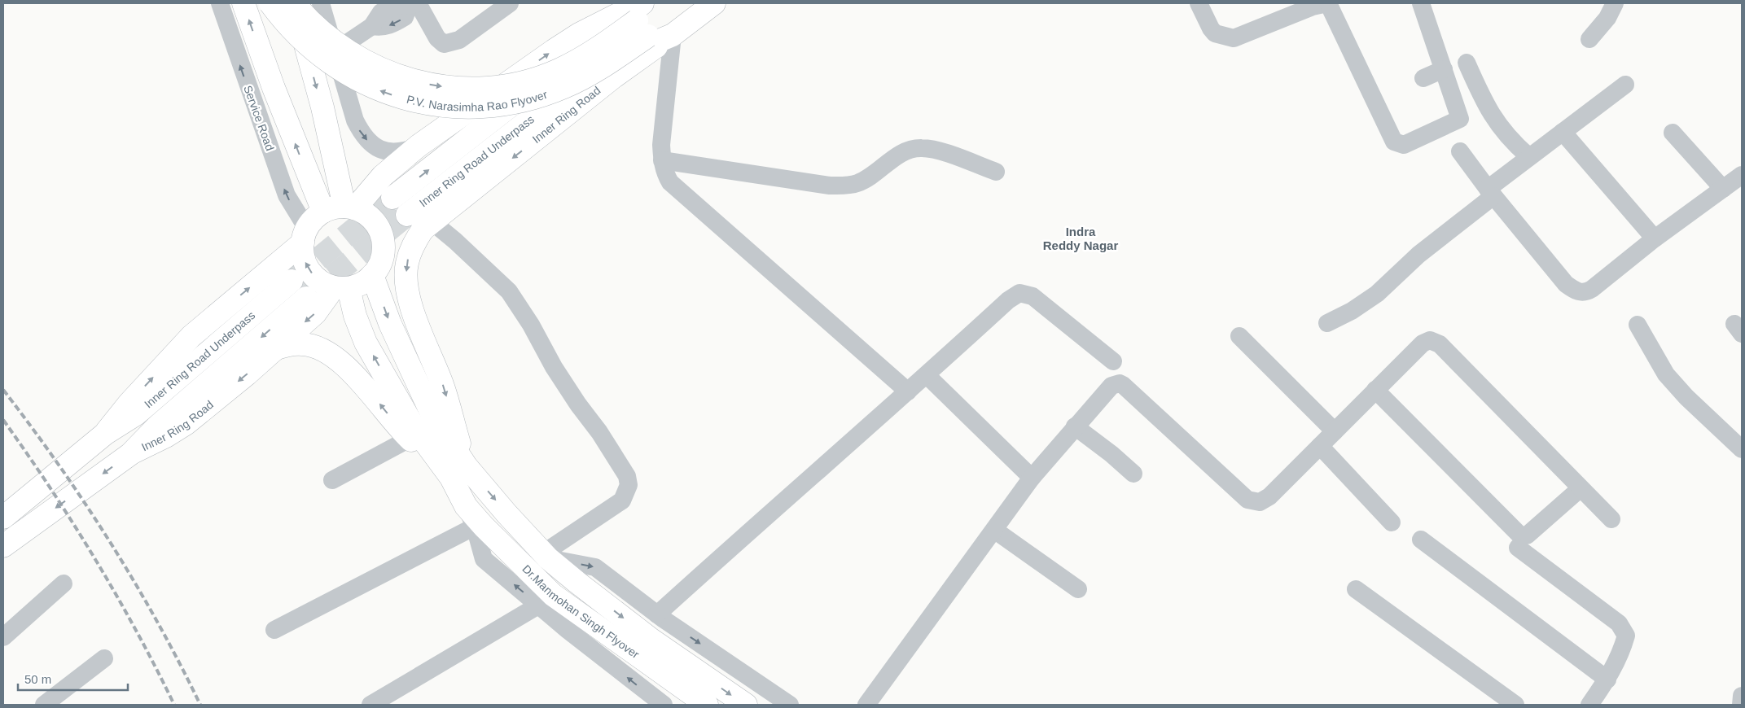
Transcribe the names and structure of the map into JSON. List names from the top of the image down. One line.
{"streets":{"main road":["P.V. Narasimha Rao Flyover","Inner Ring Road","Inner Ring Road Underpass","Dr.Manmohan Singh Flyover"],"street":["Service Road"]},"crossings":[["Inner Ring Road","Service Road"],["Inner Ring Road","Inner Ring Road Underpass"]],"one_way":["Service Road"],"districts":["Indra Reddy Nagar"],"scale_bar":"50 m"}
